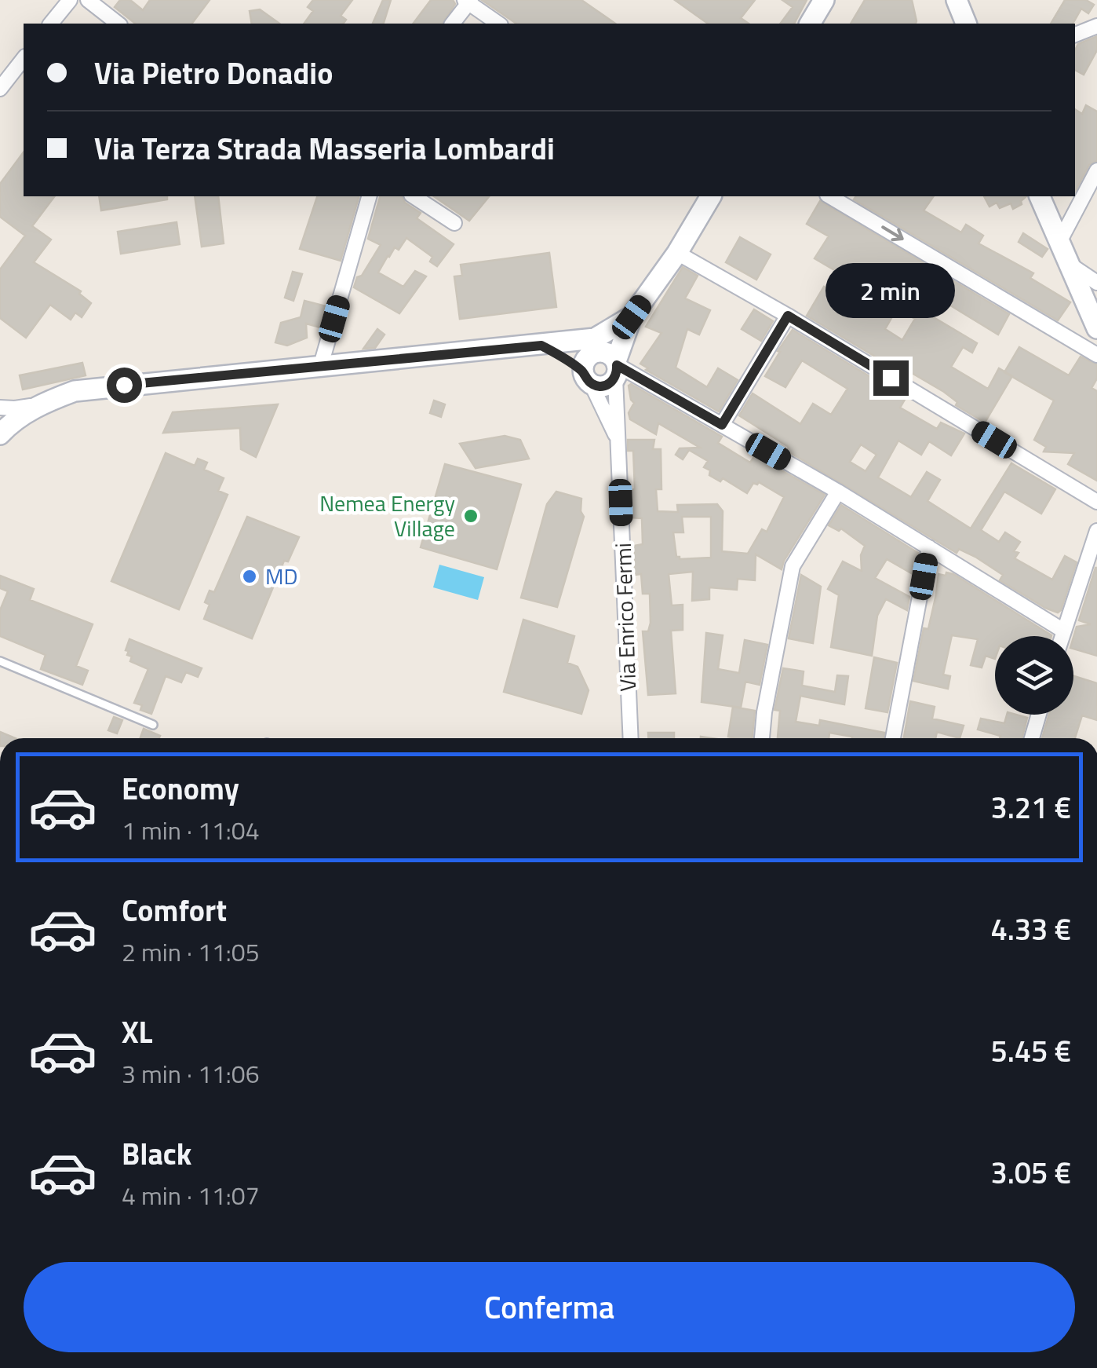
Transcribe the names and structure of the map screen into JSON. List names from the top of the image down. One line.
{"streets":{"street":["Via Enrico Fermi"]},"places":["Nemea Energy Village","MD"],"page":{"banner":["Via Pietro Donadio","Via Terza Strada Masseria Lombardi"],"bubble":"2 min","list":[{"name":"Economy","note":"1 min · 11:04","value":"3.21 €"},{"name":"Comfort","note":"2 min · 11:05","value":"4.33 €"},{"name":"XL","note":"3 min · 11:06","value":"5.45 €"},{"name":"Black","note":"4 min · 11:07","value":"3.05 €"}],"buttons":"Conferma"}}
